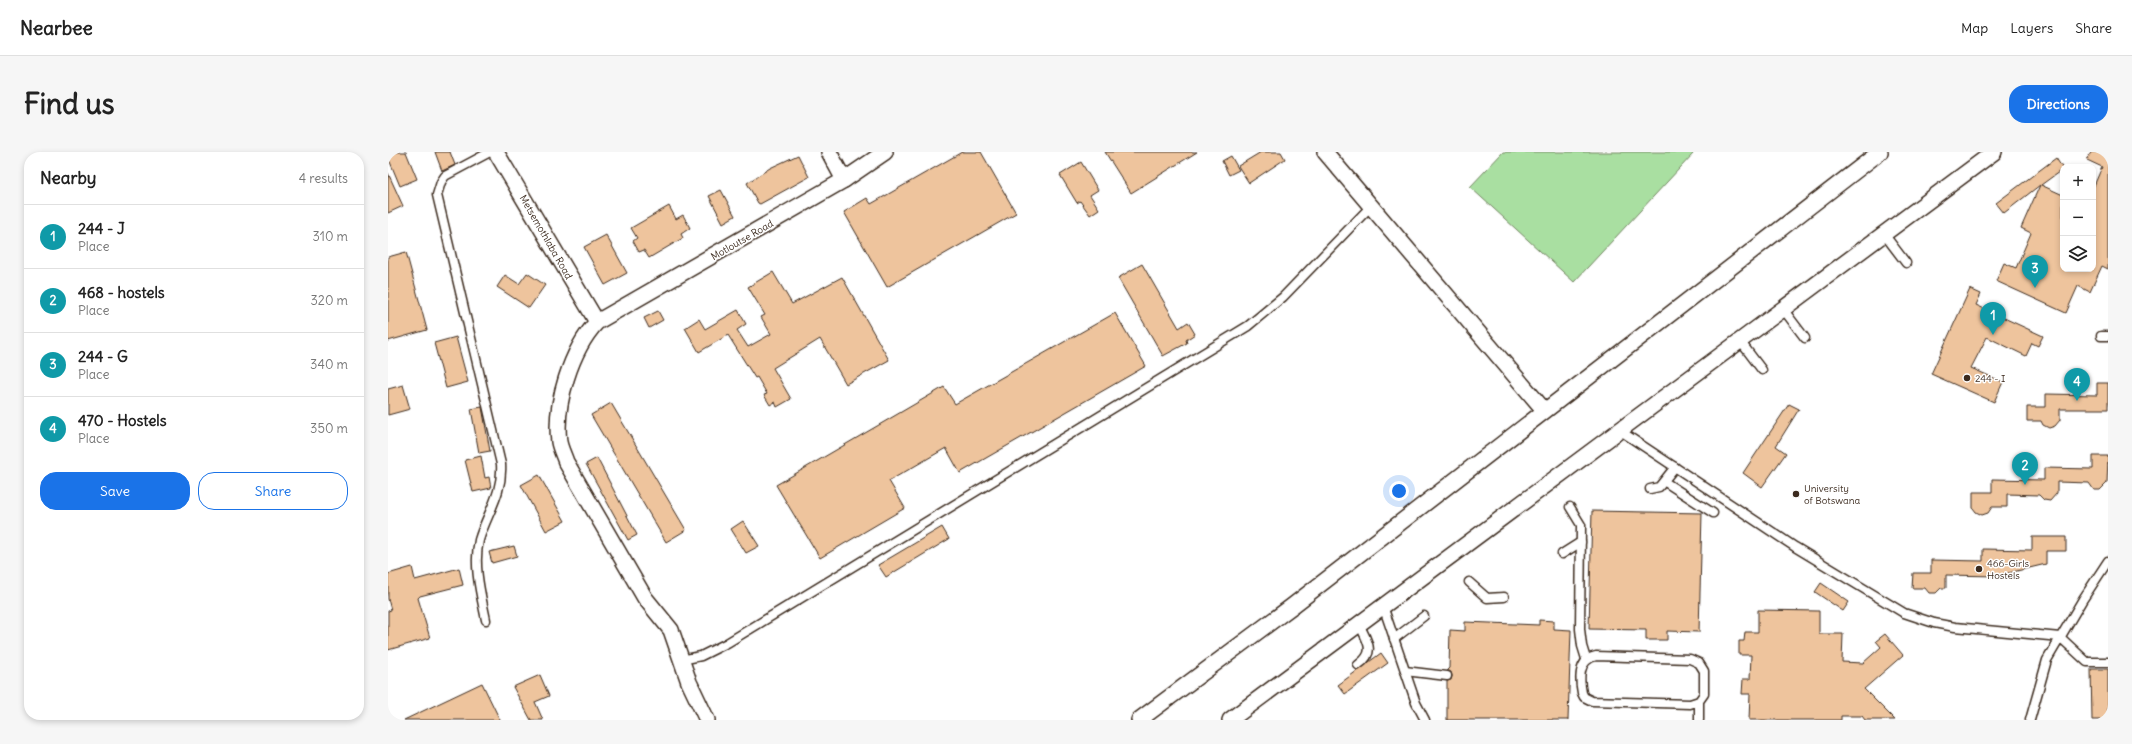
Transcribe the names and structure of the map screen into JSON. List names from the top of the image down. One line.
{"streets":{"street":["Metsemothlaba Road","Motloutse Road"]},"crossings":[["Metsemothlaba Road","Motloutse Road"]],"places":["244 - I","University of Botswana","466-Girls Hostels"],"page":{"header":"Nearbee","nav":["Map","Layers","Share"],"buttons":["Directions",["Save","Share"]],"title":"Find us","heading":["Nearby","4 results"],"map_buttons":["+","−"],"list":[{"mark":"1","name":"244 - J","note":"Place","value":"310 m"},{"mark":"2","name":"468 - hostels","note":"Place","value":"320 m"},{"mark":"3","name":"244 - G","note":"Place","value":"340 m"},{"mark":"4","name":"470 - Hostels","note":"Place","value":"350 m"}],"pins":["3","1","4","2"]}}
